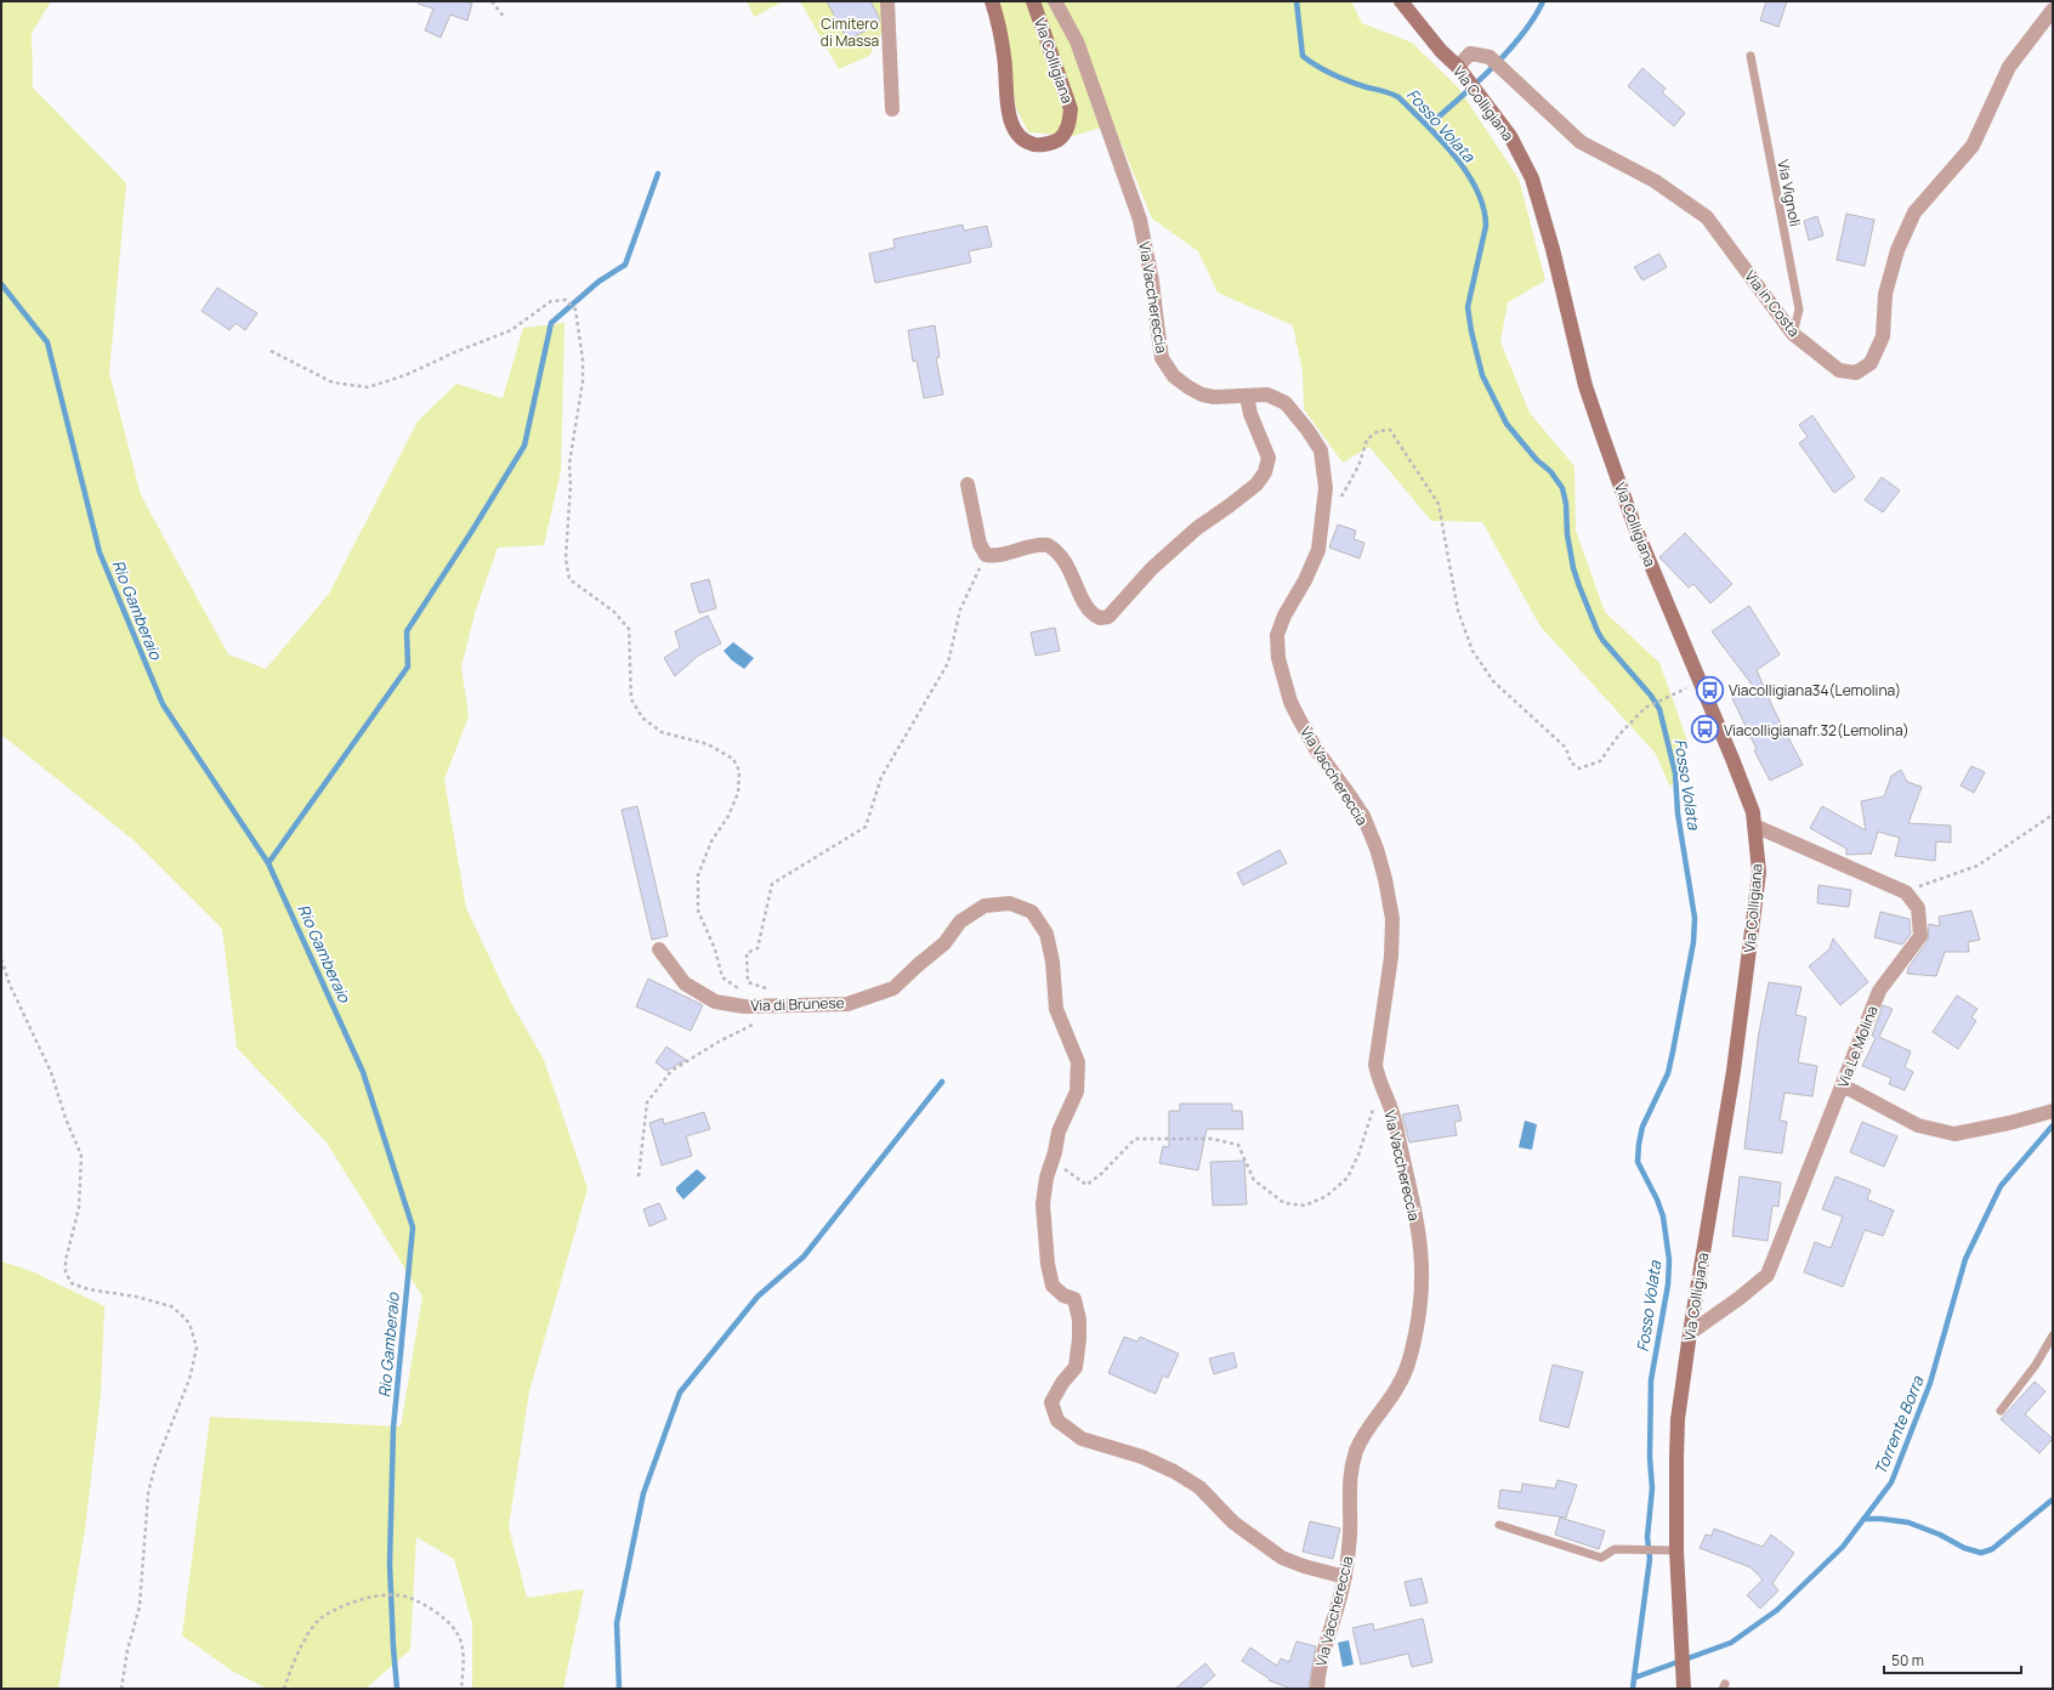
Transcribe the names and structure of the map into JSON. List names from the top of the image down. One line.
{"streets":{"street":["Via Colligiana","Via Vacchereccia","Via in Costa","Via di Brunese","Via Le Molina"],"lane":["Via Vignoli"]},"crossings":[["Via Colligiana","Via in Costa"],["Via Colligiana","Via Le Molina"],["Via Vignoli","Via in Costa"],["Via Vacchereccia","Via di Brunese"]],"water":["Fosso Volata","Rio Gamberaio","Torrente Borra"],"parks":["Cimitero di Massa"],"places":{"bus stop":["Viacolligiana34(Lemolina)","Viacolligianafr.32(Lemolina)"]},"scale_bar":"50 m"}
